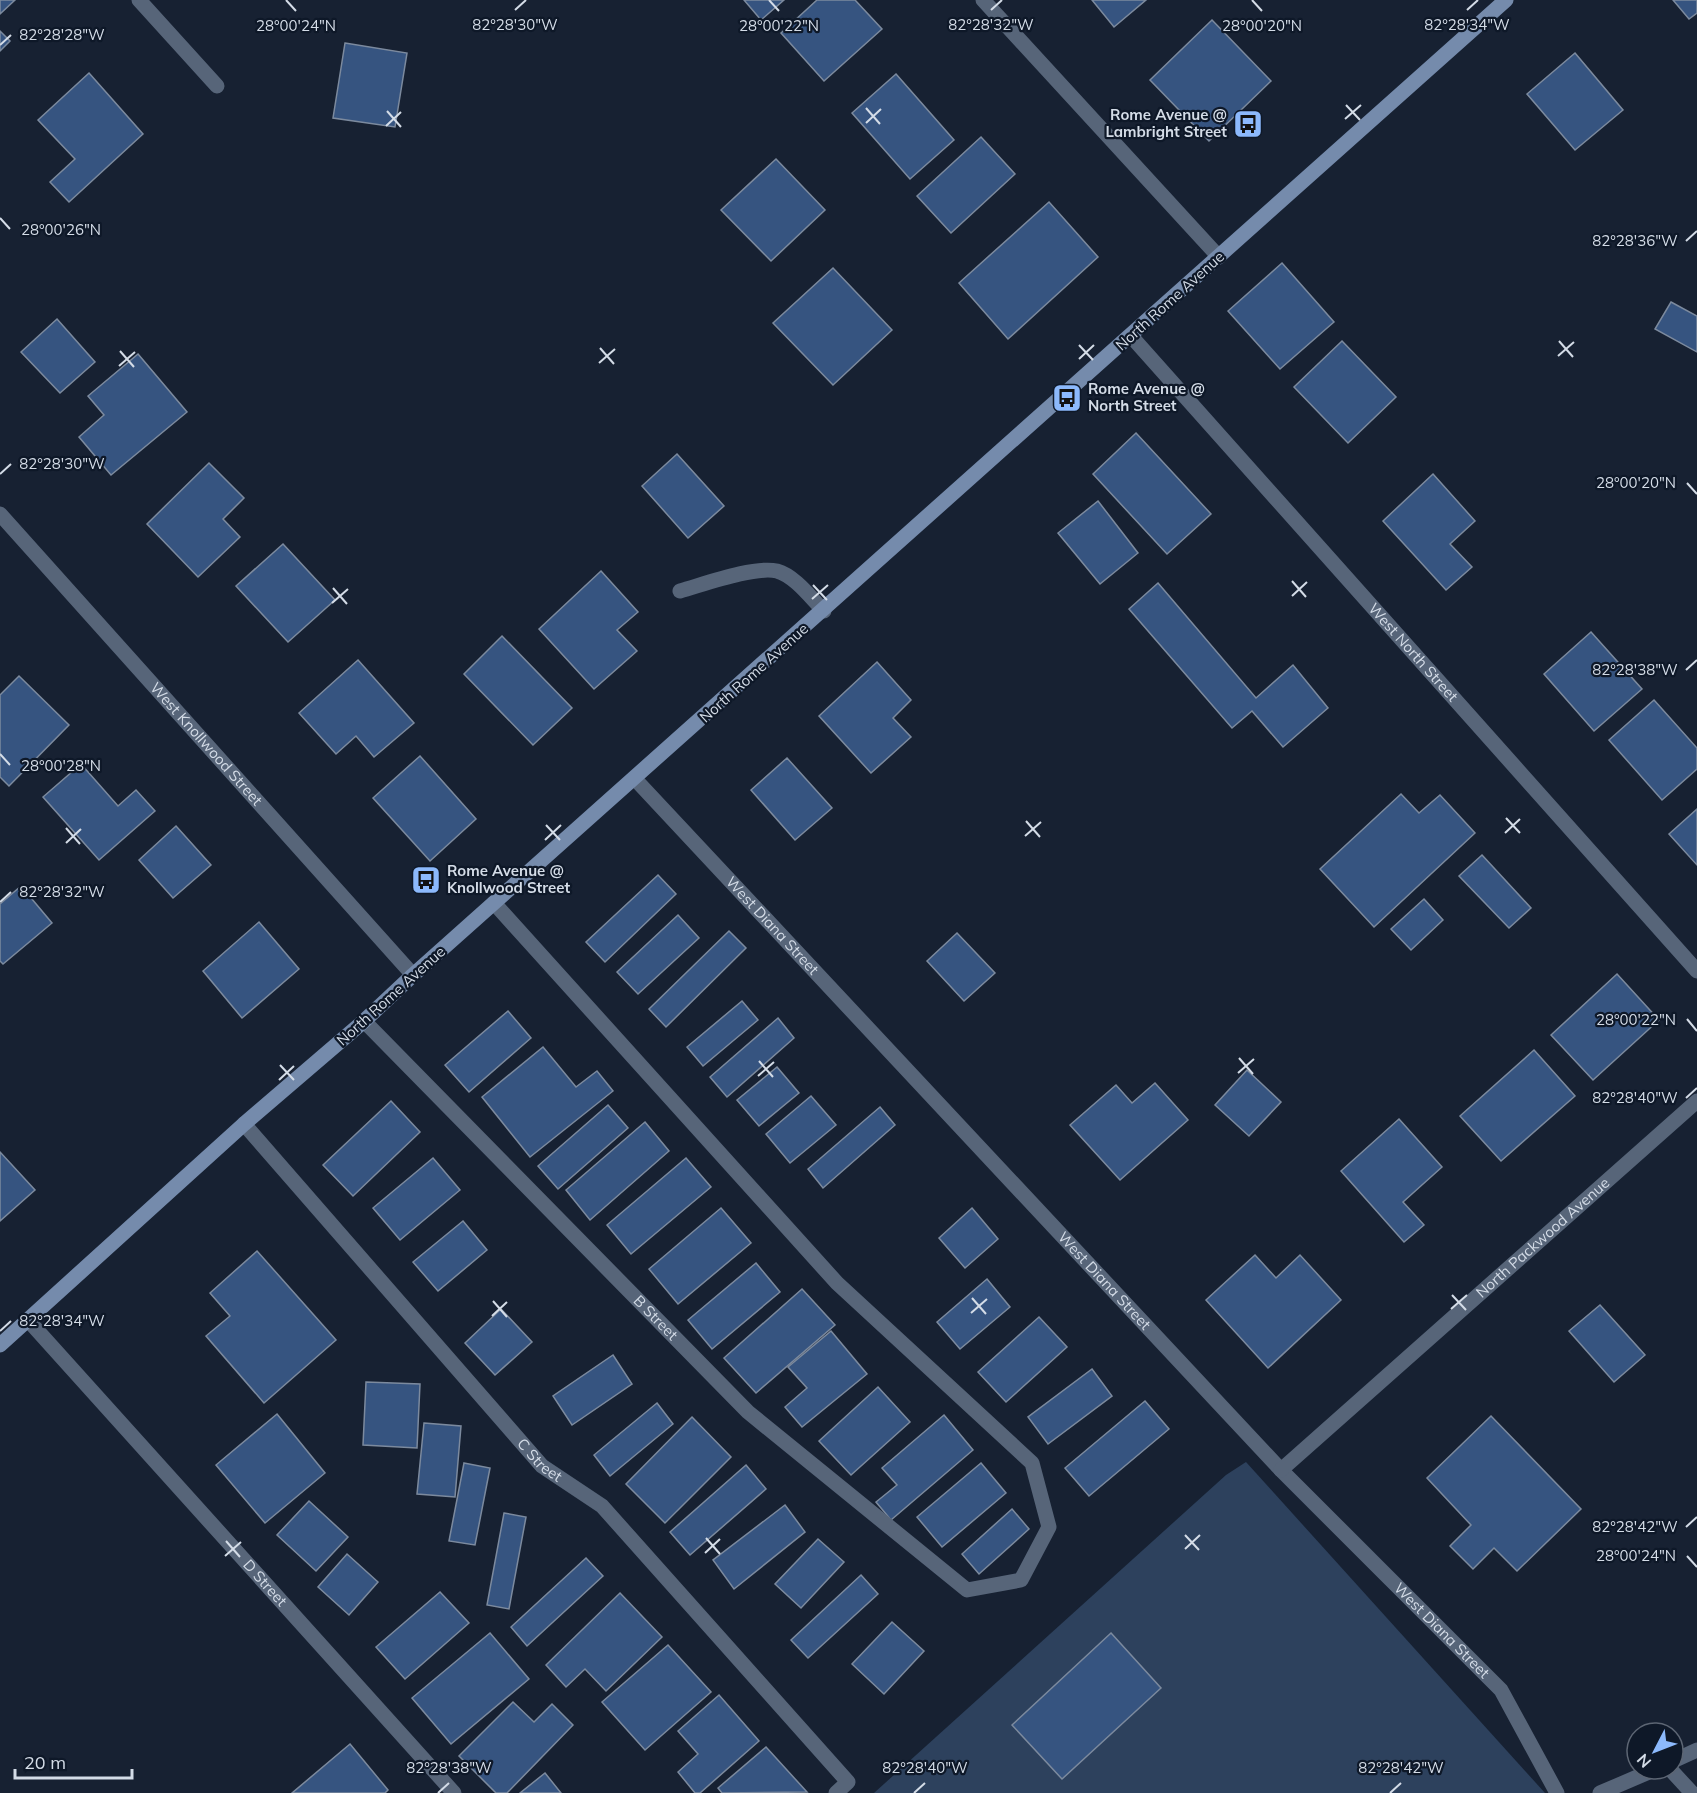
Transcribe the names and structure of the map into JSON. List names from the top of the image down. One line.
{"streets":{"street":["North Rome Avenue","West North Street","West Knollwood Street","West Diana Street","North Packwood Avenue","B Street","C Street","D Street"]},"crossings":[["North Rome Avenue","West North Street"],["North Rome Avenue","West Knollwood Street"],["North Rome Avenue","West Diana Street"],["North Rome Avenue","B Street"],["North Rome Avenue","C Street"],["North Rome Avenue","D Street"],["West Diana Street","North Packwood Avenue"]],"places":{"bus stop":["Rome Avenue @ Lambright Street","Rome Avenue @ North Street","Rome Avenue @ Knollwood Street"]},"scale_bar":"20 m","north":"bottom left","coordinates":["82°28'30\"W","82°28'32\"W","82°28'34\"W","28°00'24\"N","28°00'22\"N","28°00'20\"N","82°28'28\"W","28°00'26\"N","82°28'36\"W","82°28'38\"W","28°00'28\"N","82°28'40\"W","82°28'42\"W"]}
